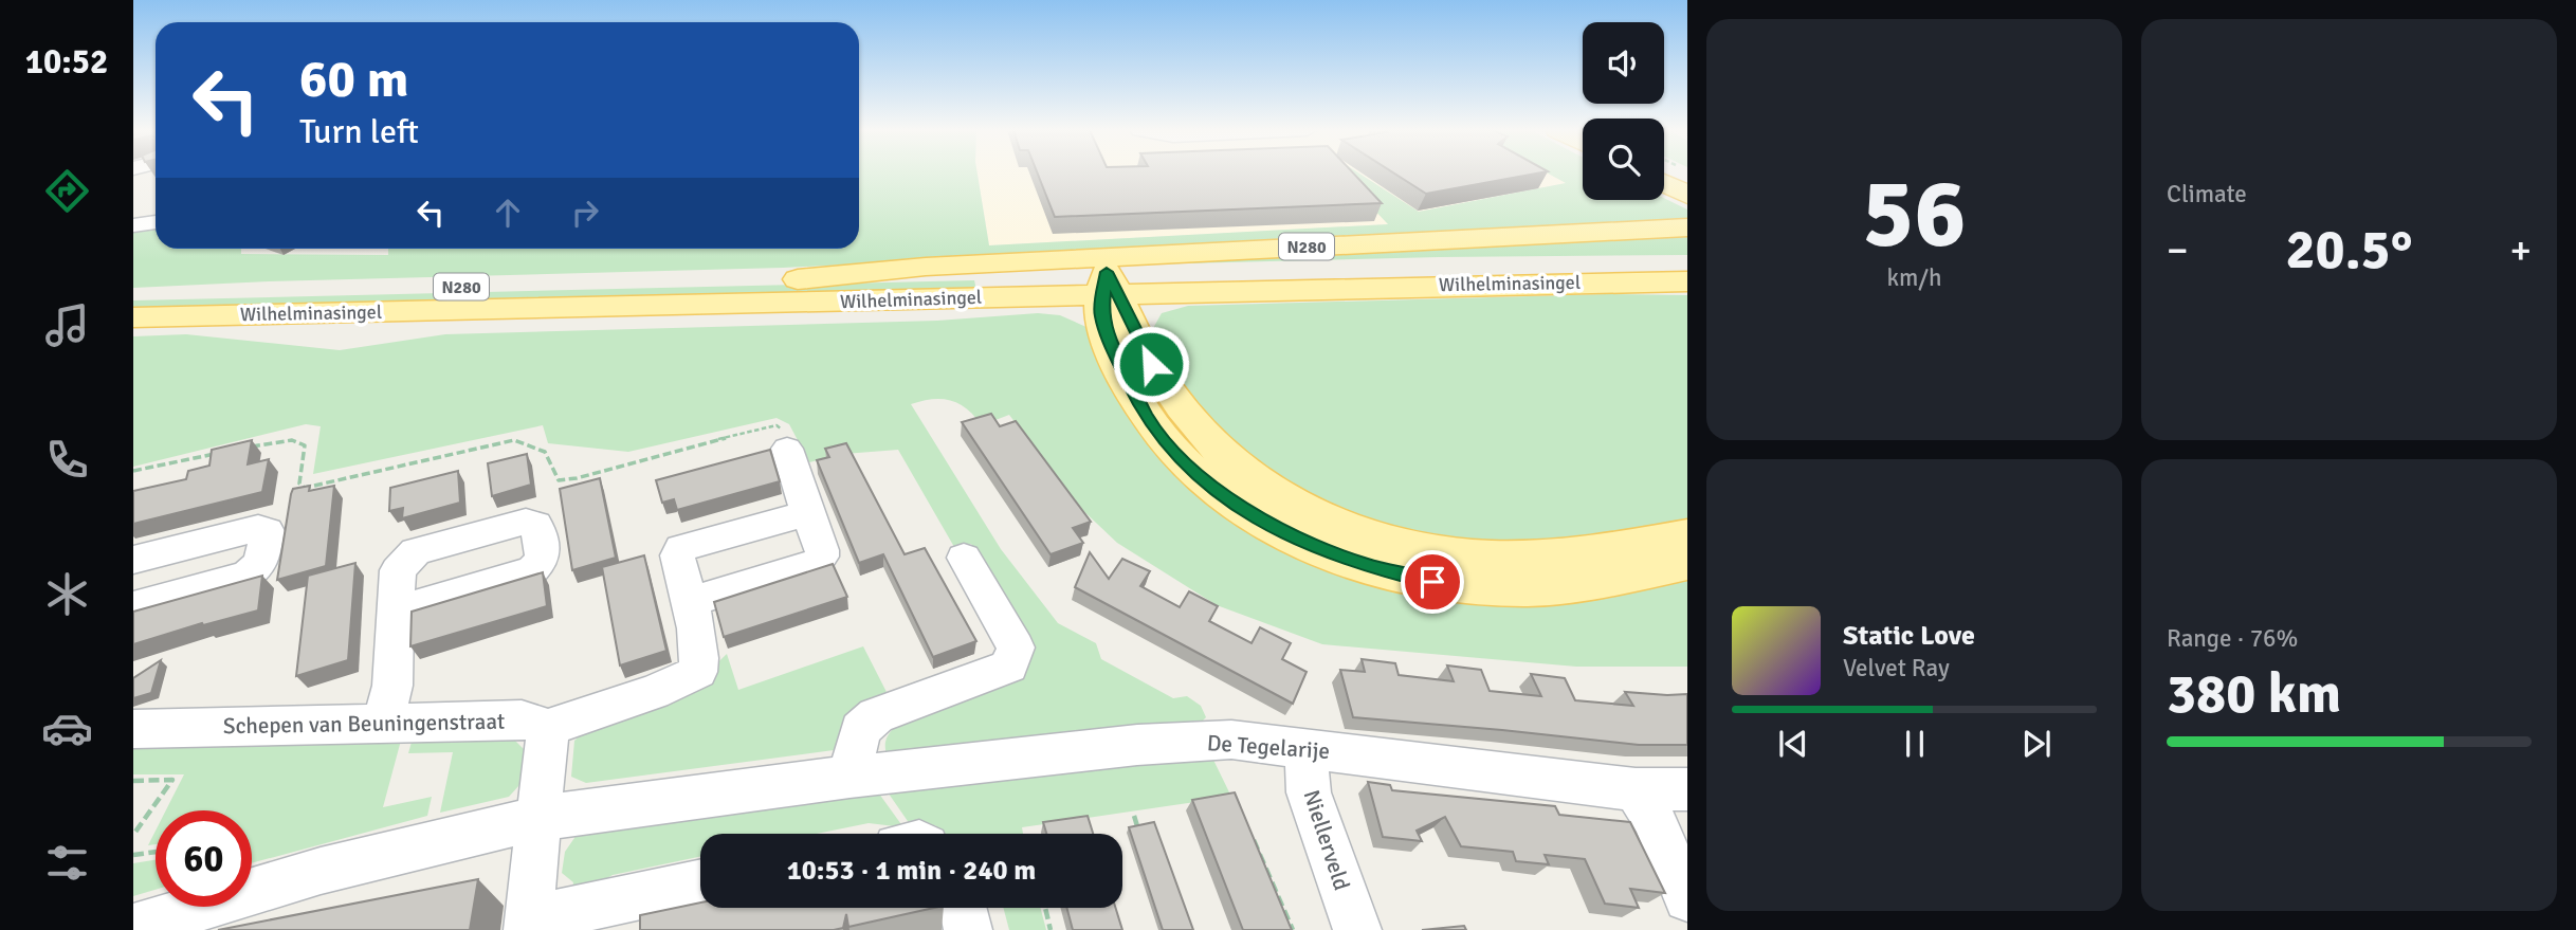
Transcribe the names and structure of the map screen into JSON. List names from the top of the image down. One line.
{"streets":{"main road":["N280","Wilhelminasingel"],"street":["Schepen van Beuningenstraat","De Tegelarije","Niellerveld"]},"crossings":[["N280","Wilhelminasingel"],["De Tegelarije","Niellerveld"]],"page":{"tabs":"10:52","tile":[["56","km/h"],"Climate",["Range · 76%","380 km"]],"turn":["60 m","Turn left"],"heat":["−","20.5°","+"],"song":["Static Love","Velvet Ray"],"limit":"60","trip":"10:53 · 1 min · 240 m"}}
